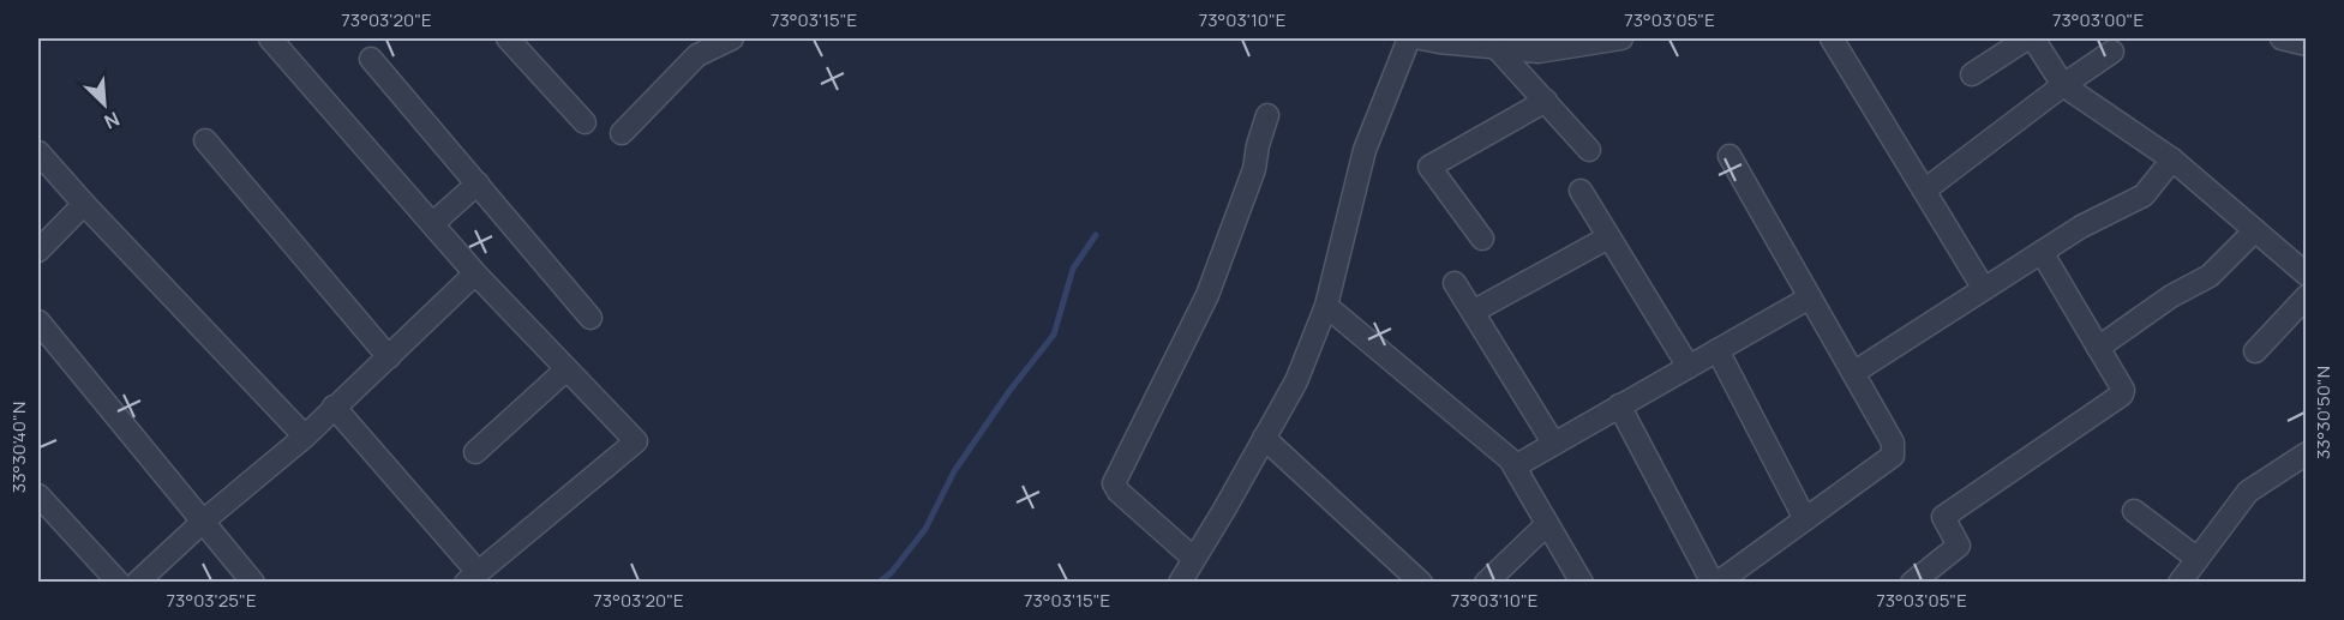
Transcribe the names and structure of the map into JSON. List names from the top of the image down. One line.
{"north":"bottom right","coordinates":["73°03'20\"E","73°03'15\"E","73°03'10\"E","73°03'05\"E","73°03'00\"E","33°30'50\"N","33°30'40\"N","73°03'25\"E"]}
